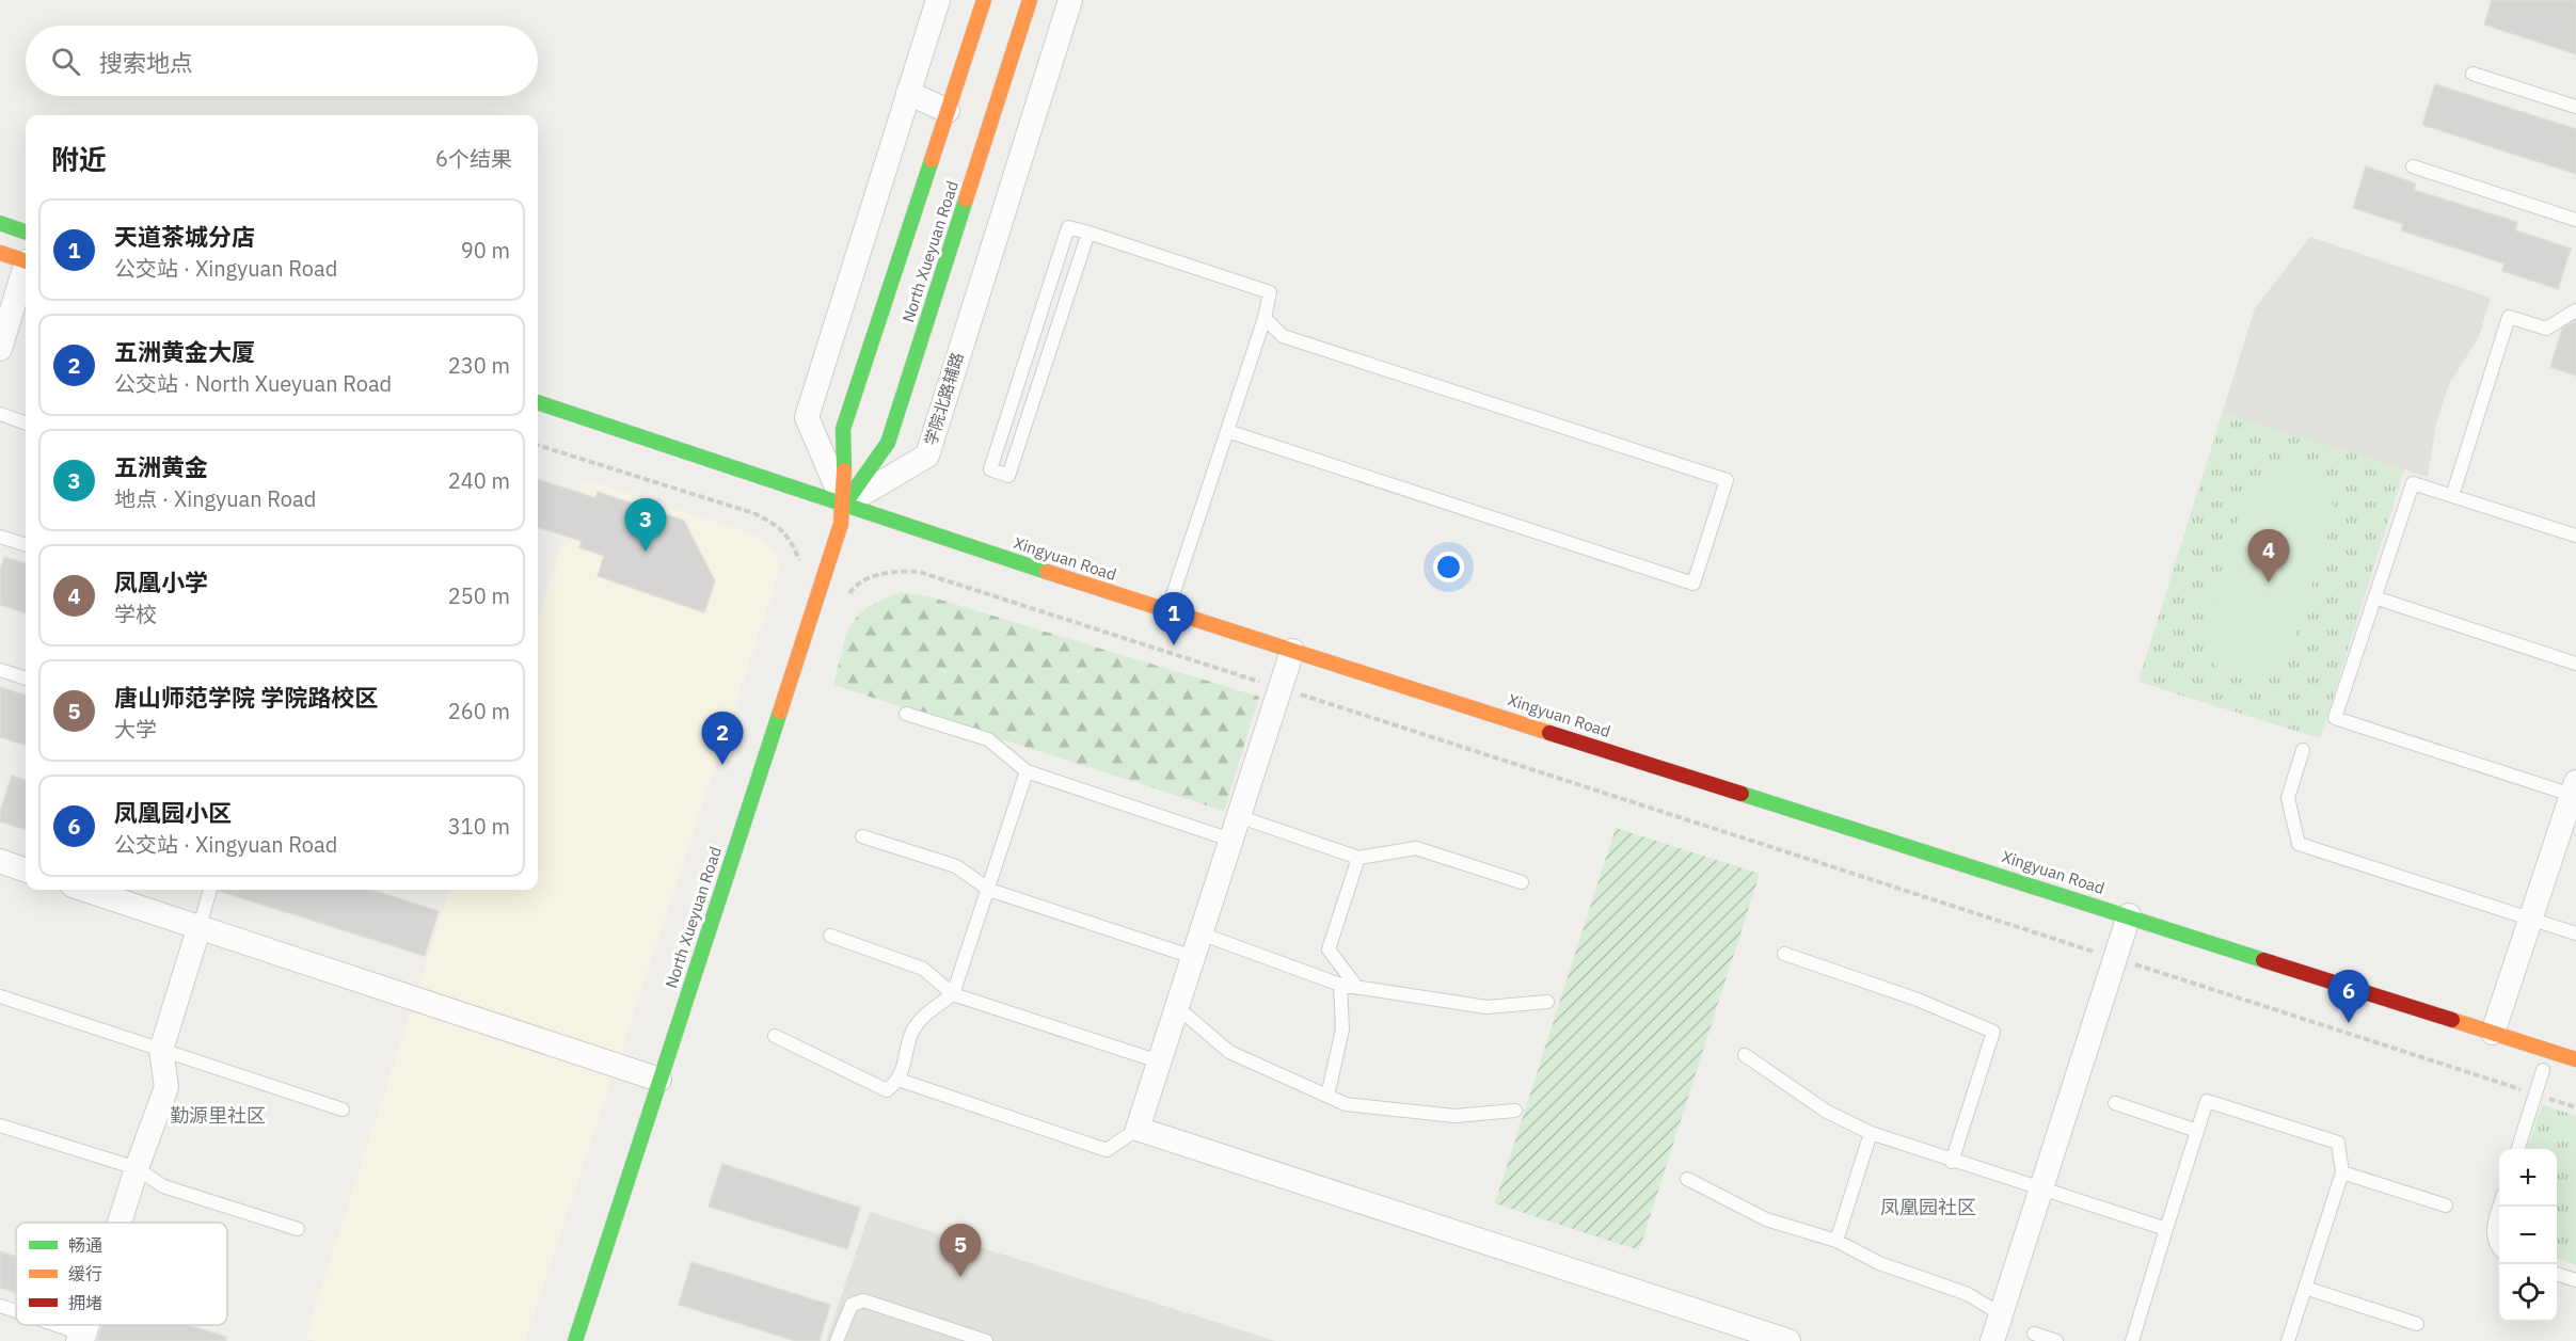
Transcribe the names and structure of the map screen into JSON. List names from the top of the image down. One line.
{"streets":{"main road":["North Xueyuan Road","Xingyuan Road"],"street":["学院北路辅路"]},"crossings":[["North Xueyuan Road","学院北路辅路"],["North Xueyuan Road","Xingyuan Road"],["学院北路辅路","Xingyuan Road"]],"districts":["勤源里社区","凤凰园社区"],"legend":["畅通","缓行","拥堵"],"page":{"search":"搜索地点","heading":["附近","6个结果"],"list":[{"mark":"1","name":"天道茶城分店","note":"公交站 · Xingyuan Road","value":"90 m"},{"mark":"2","name":"五洲黄金大厦","note":"公交站 · North Xueyuan Road","value":"230 m"},{"mark":"3","name":"五洲黄金","note":"地点 · Xingyuan Road","value":"240 m"},{"mark":"4","name":"凤凰小学","note":"学校","value":"250 m"},{"mark":"5","name":"唐山师范学院 学院路校区","note":"大学","value":"260 m"},{"mark":"6","name":"凤凰园小区","note":"公交站 · Xingyuan Road","value":"310 m"}],"pins":["3","4","1","2","6","5"],"map_buttons":["+","−"]}}
